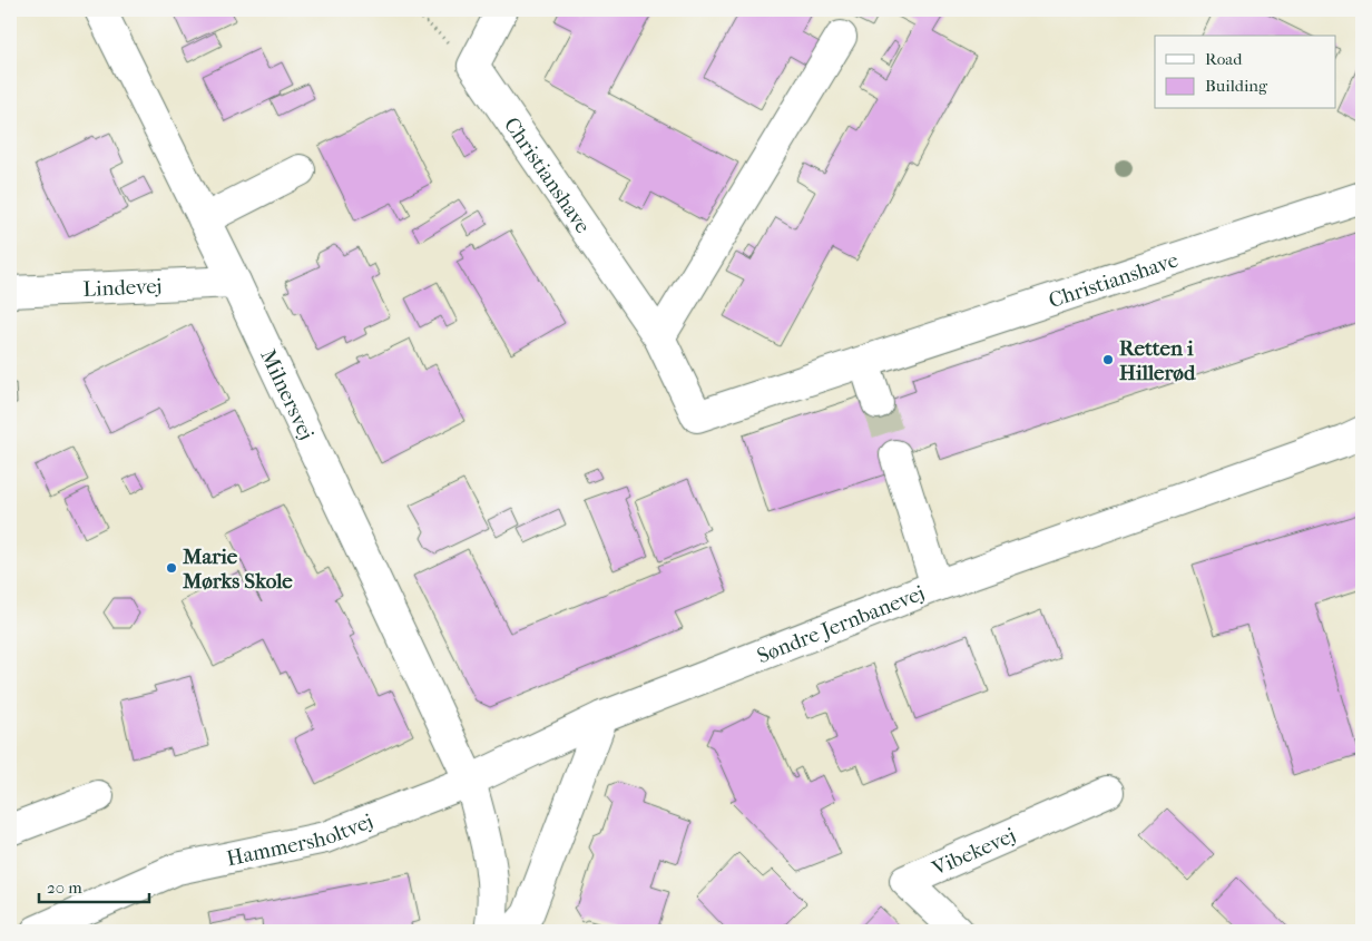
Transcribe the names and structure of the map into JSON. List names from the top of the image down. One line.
{"streets":{"street":["Christianshave","Lindevej","Milnersvej","Søndre Jernbanevej","Hammersholtvej","Vibekevej"]},"crossings":[["Lindevej","Milnersvej"],["Milnersvej","Søndre Jernbanevej"],["Milnersvej","Hammersholtvej"],["Søndre Jernbanevej","Hammersholtvej"]],"places":["Retten i Hillerød","Marie Mørks Skole"],"legend":["Road","Building"],"scale_bar":"20 m"}
